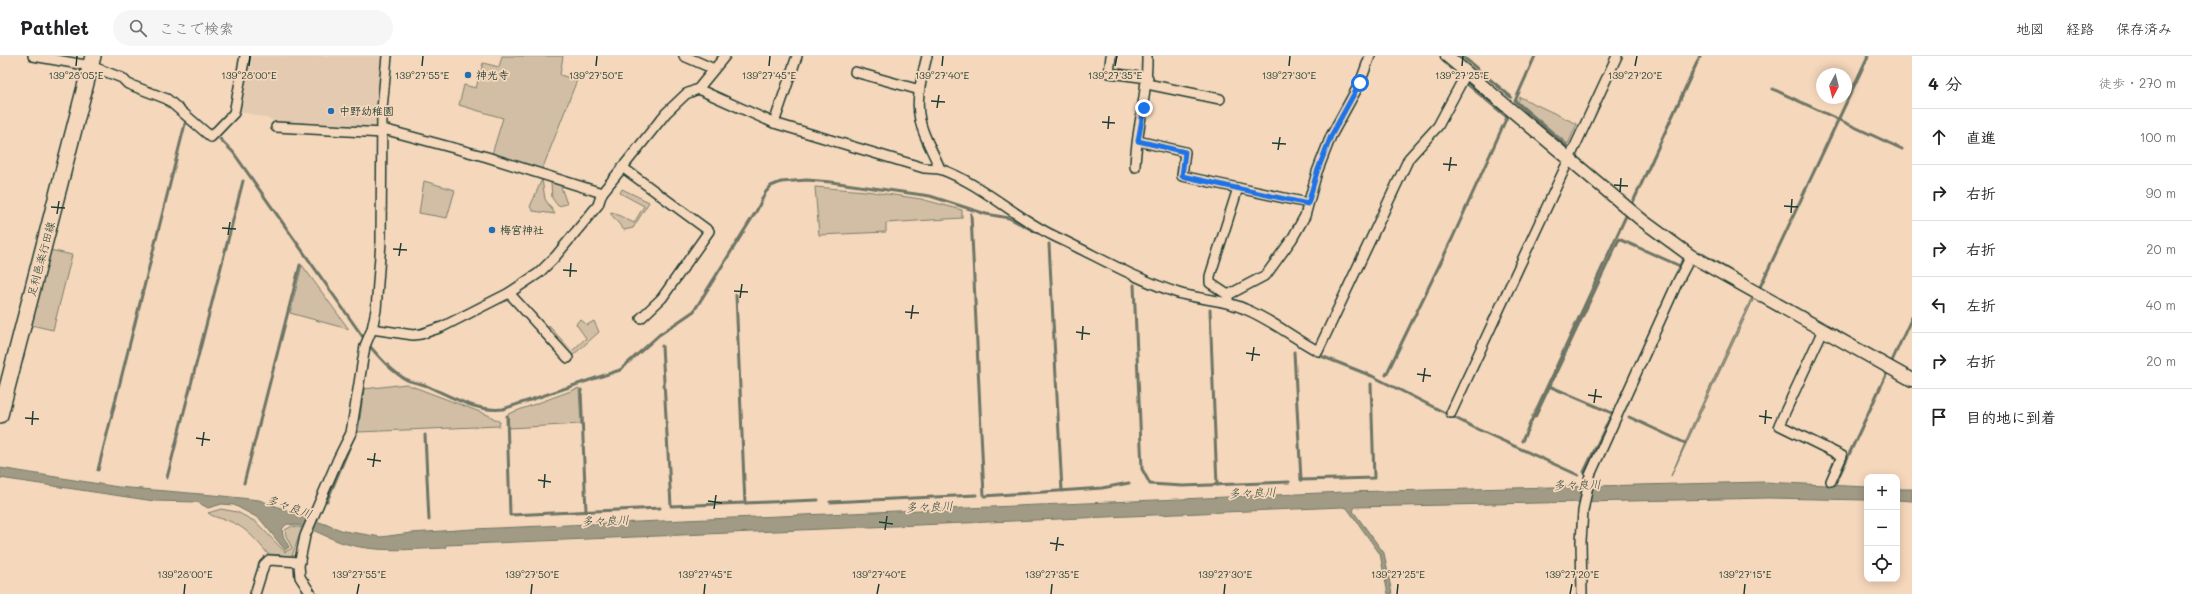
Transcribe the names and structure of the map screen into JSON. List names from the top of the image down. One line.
{"streets":{"main road":["足利邑楽行田線"]},"water":["多々良川"],"places":["神光寺","中野幼稚園","梅宮神社"],"north":"bottom","page":{"header":"Pathlet","search":"ここで検索","nav":["地図","経路","保存済み"],"heading":["4 分","徒歩 · 270 m"],"list":[["直進","100 m"],["右折","90 m"],["右折","20 m"],["左折","40 m"],["右折","20 m"],"目的地に到着"],"map_buttons":["+","−"]},"coordinates":["139°28'05\"E","139°28'00\"E","139°27'55\"E","139°27'50\"E","139°27'45\"E","139°27'40\"E","139°27'35\"E","139°27'30\"E","139°27'25\"E","139°27'20\"E","139°27'15\"E"]}
